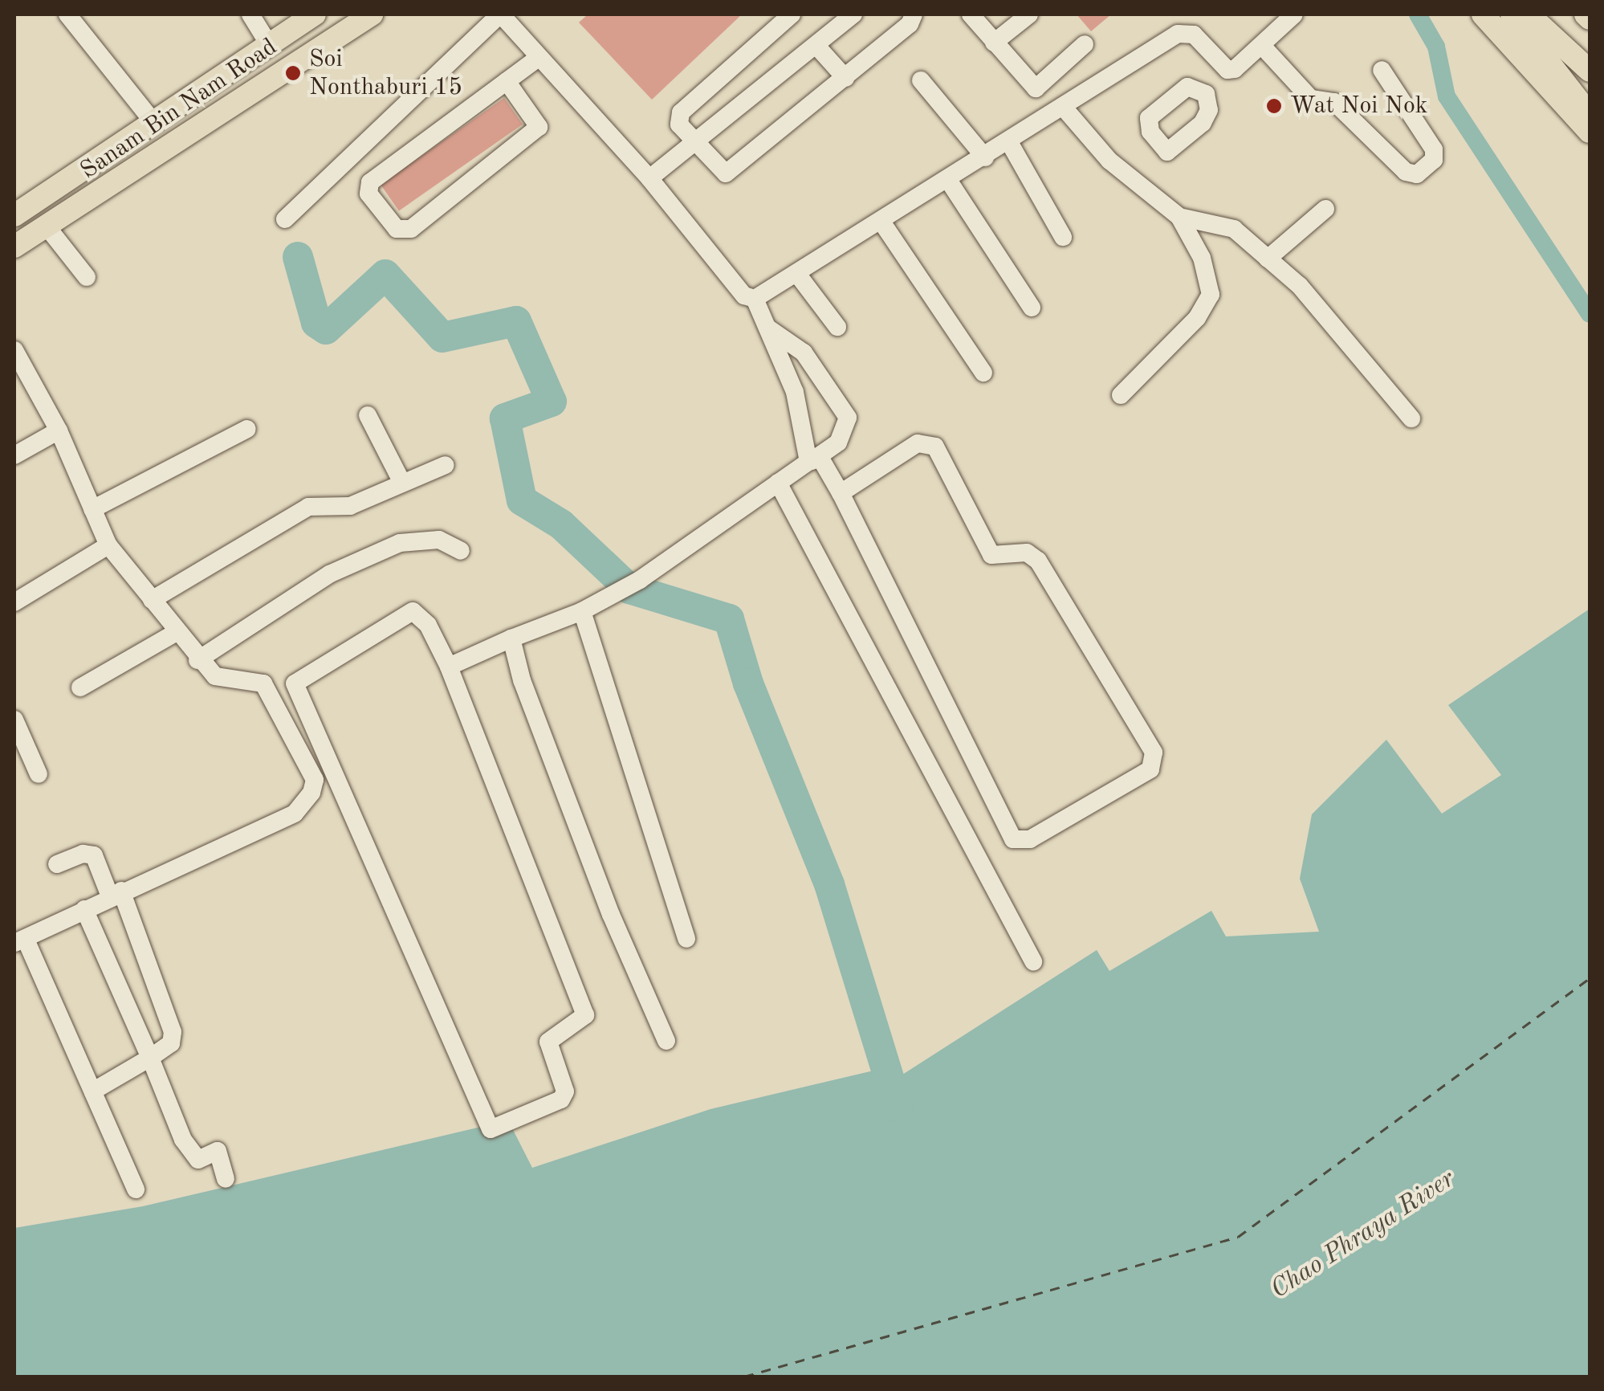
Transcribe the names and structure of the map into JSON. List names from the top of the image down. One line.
{"streets":{"main road":["Sanam Bin Nam Road"]},"water":["Chao Phraya River"],"places":["Soi Nonthaburi 15","Wat Noi Nok"]}
